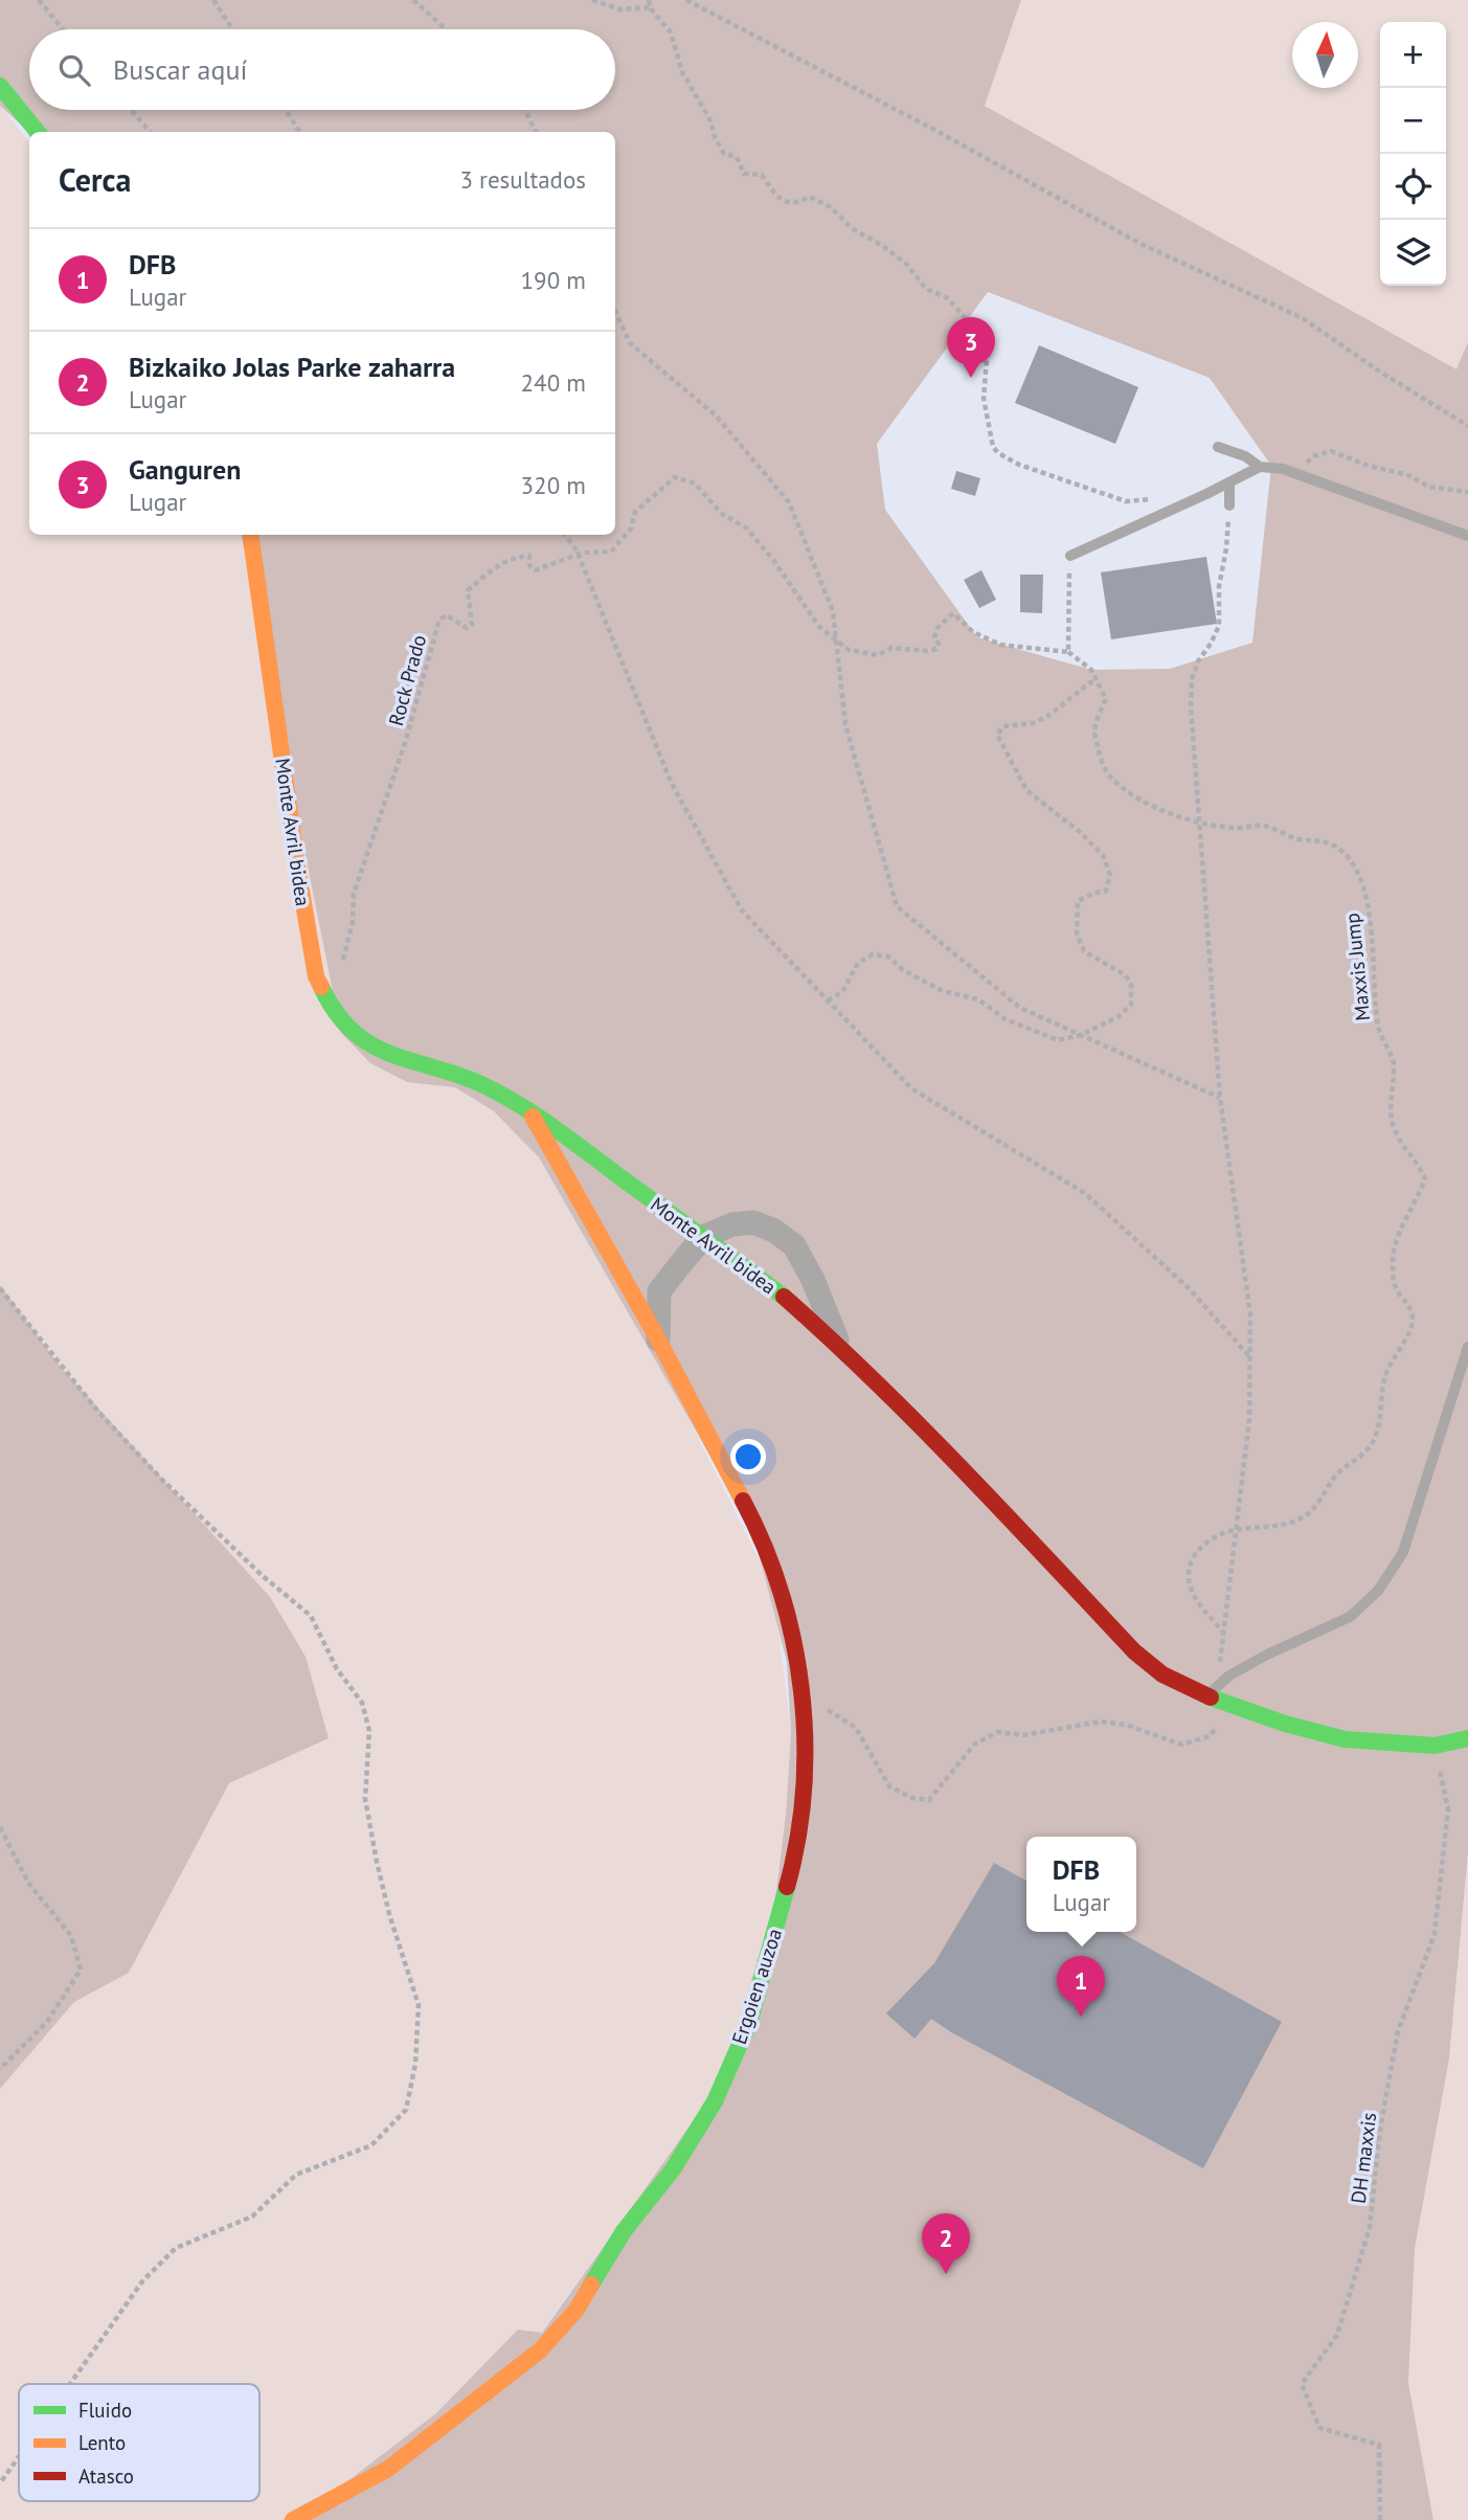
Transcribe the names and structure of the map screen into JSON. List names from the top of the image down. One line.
{"streets":{"street":["Monte Avril bidea","Ergoien auzoa"],"path":["Rock Prado","Maxxis Jump","DH maxxis"]},"crossings":[["Monte Avril bidea","Ergoien auzoa"],["Monte Avril bidea","DH maxxis"]],"legend":["Fluido","Lento","Atasco"],"north":"top","page":{"map_buttons":["+","−"],"search":"Buscar aquí","heading":["Cerca","3 resultados"],"list":[{"mark":"1","name":"DFB","note":"Lugar","value":"190 m"},{"mark":"2","name":"Bizkaiko Jolas Parke zaharra","note":"Lugar","value":"240 m"},{"mark":"3","name":"Ganguren","note":"Lugar","value":"320 m"}],"pins":["3","1","2"],"popup":["DFB","Lugar"]}}
